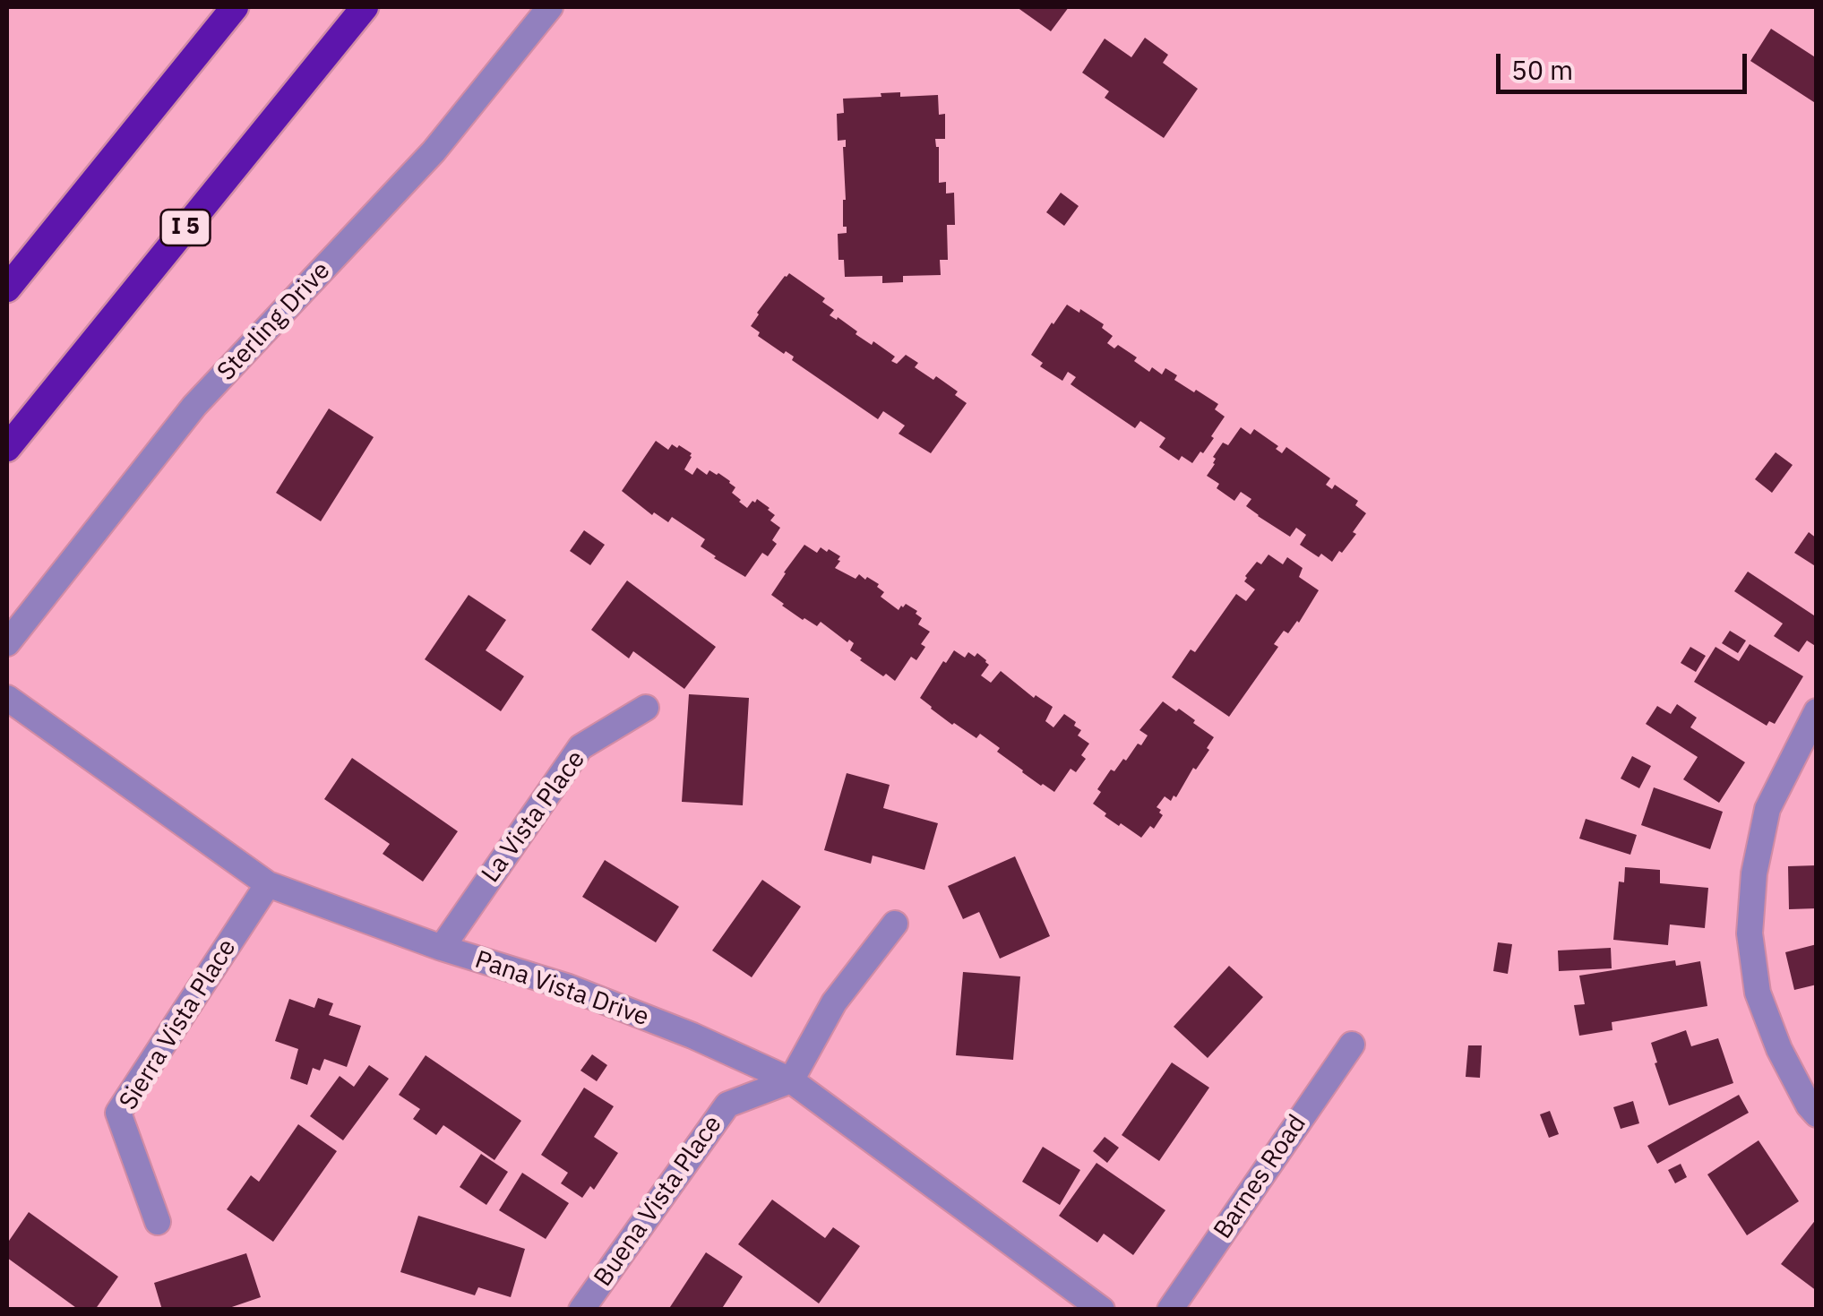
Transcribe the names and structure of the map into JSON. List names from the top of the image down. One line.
{"streets":{"highway":["I 5"],"street":["Sterling Drive","La Vista Place","Pana Vista Drive","Sierra Vista Place","Barnes Road","Buena Vista Place"]},"crossings":[["La Vista Place","Pana Vista Drive"],["Pana Vista Drive","Sierra Vista Place"],["Pana Vista Drive","Buena Vista Place"]],"scale_bar":"50 m"}
